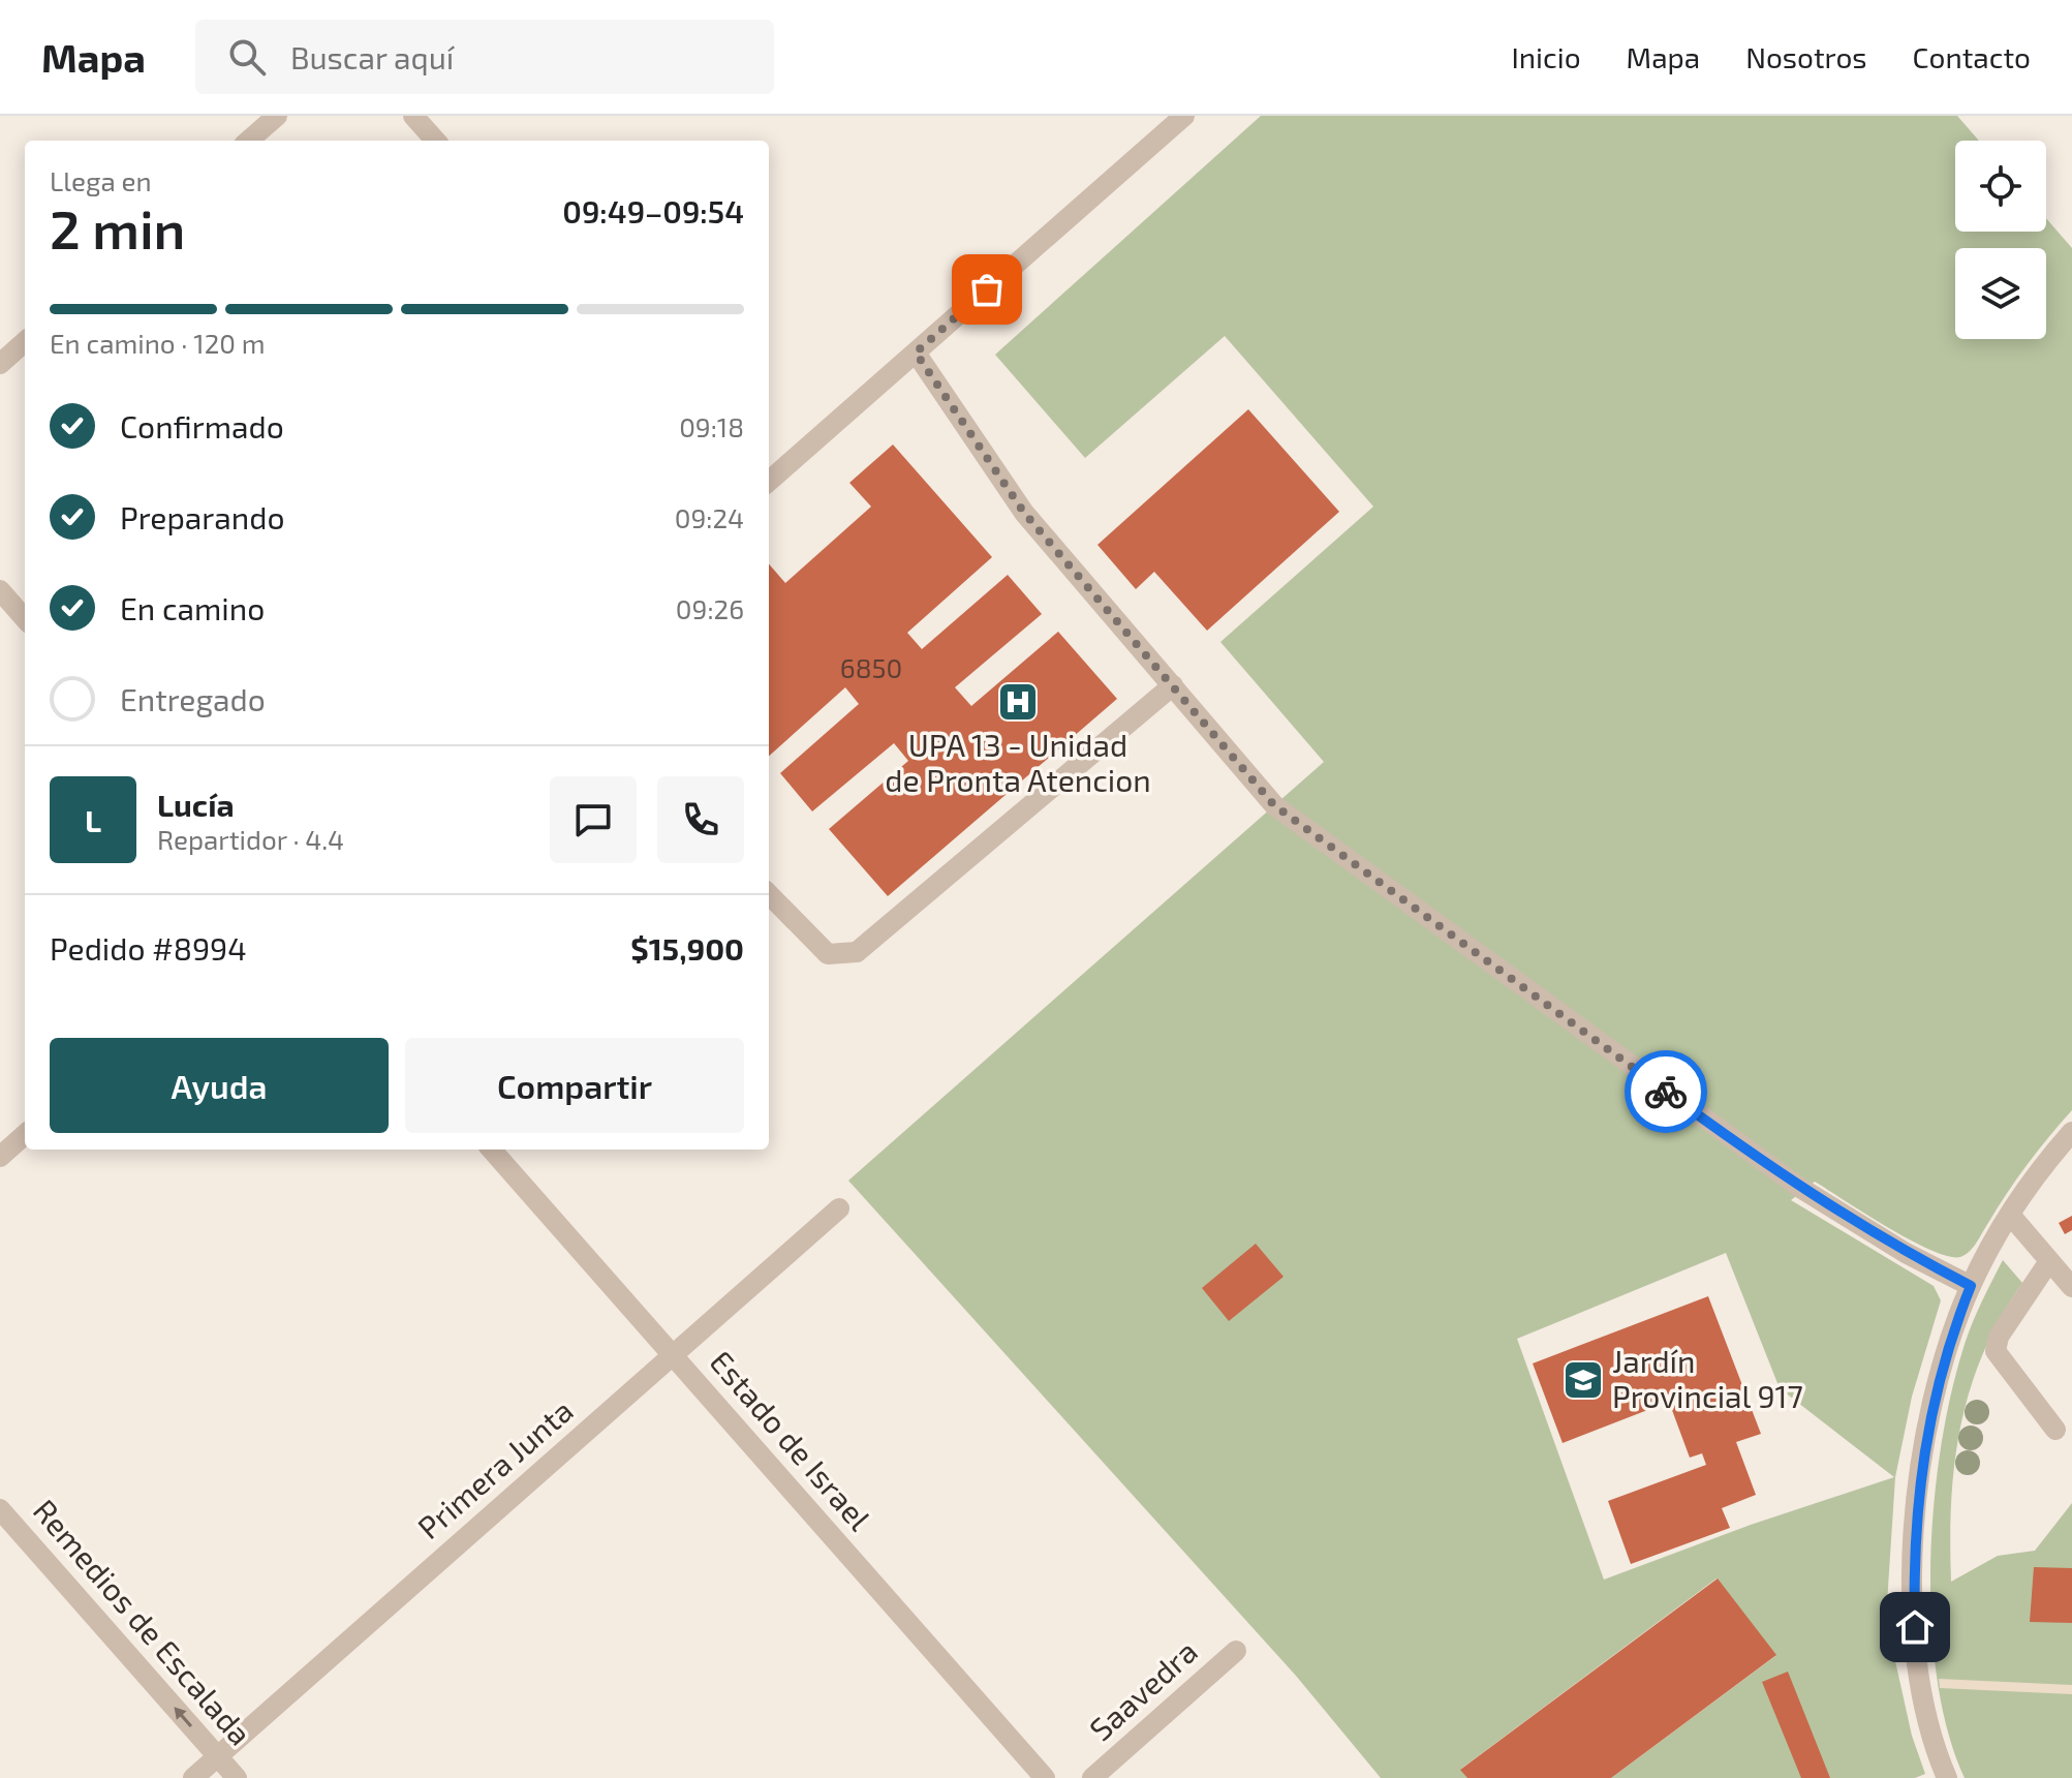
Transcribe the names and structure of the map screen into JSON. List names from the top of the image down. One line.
{"streets":{"street":["Estado de Israel","Primera Junta","Remedios de Escalada","Saavedra"]},"crossings":[["Estado de Israel","Primera Junta"],["Primera Junta","Remedios de Escalada"]],"one_way":["Remedios de Escalada"],"places":{"hospital":["UPA 13 - Unidad de Pronta Atencion"],"school or university":["Jardín Provincial 917"]},"house_numbers":["6850"],"page":{"header":"Mapa","search":"Buscar aquí","nav":["Inicio","Mapa","Nosotros","Contacto"],"heading":["2 min","Llega en","09:49–09:54"],"panel":["Lucía","Repartidor · 4.4","Pedido #8994","$15,900"],"bar":"En camino · 120 m","list":[["Confirmado","09:18"],["Preparando","09:24"],["En camino","09:26"],"Entregado"],"round":"L","buttons":["Ayuda","Compartir"]}}
